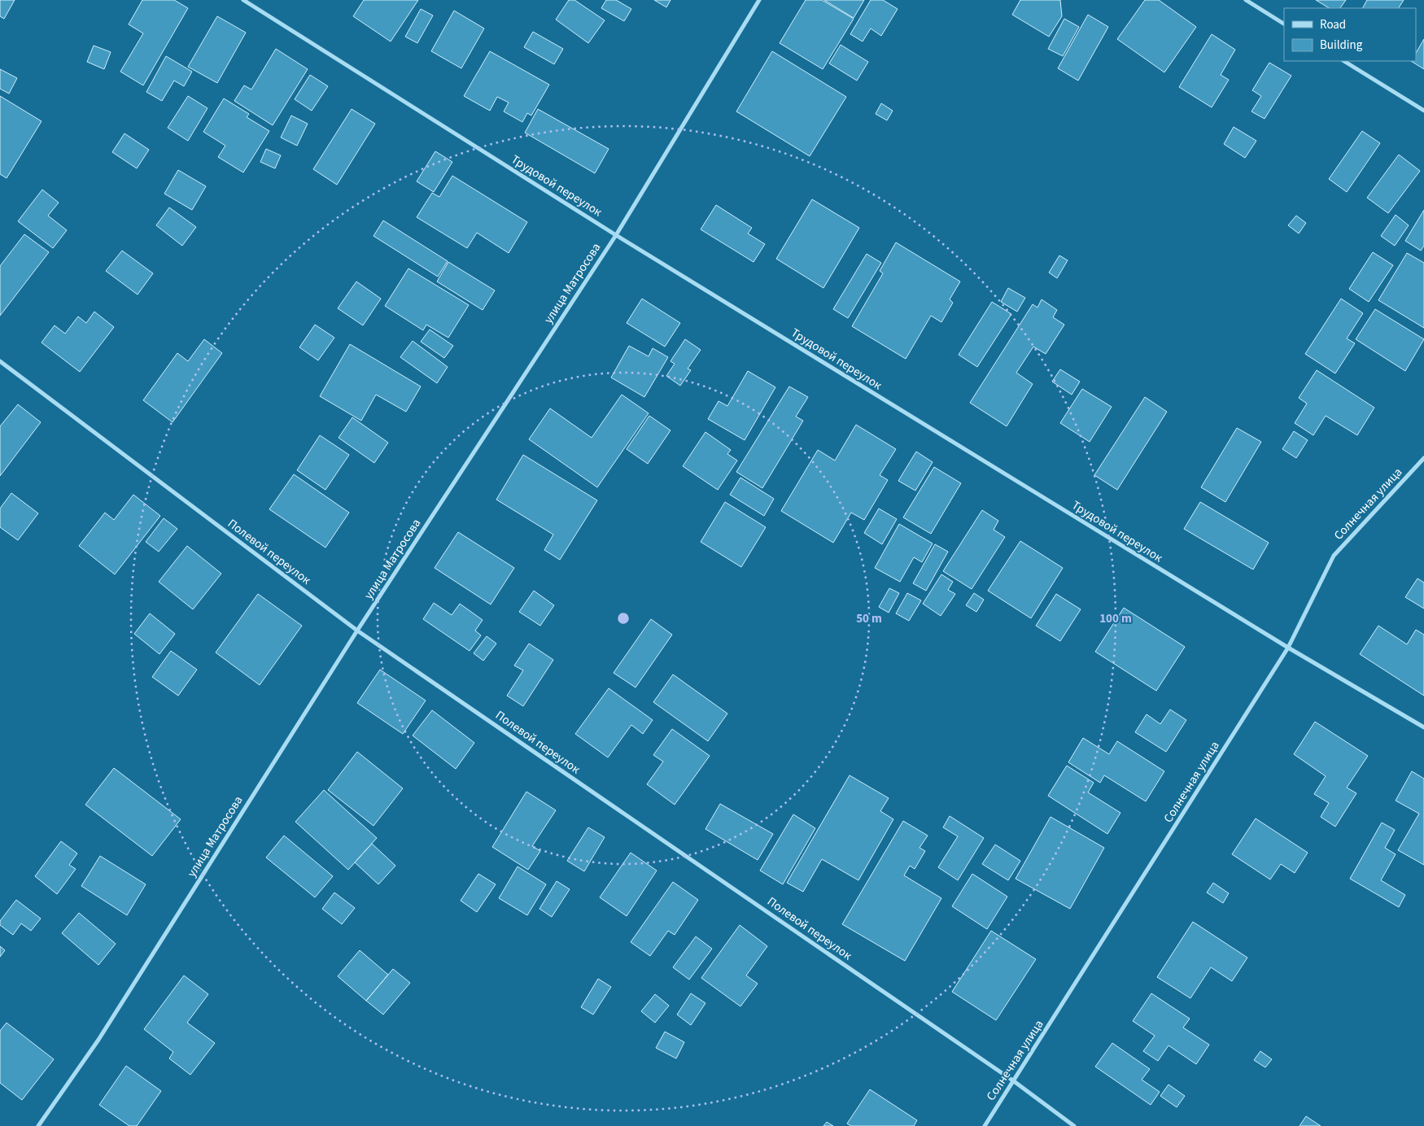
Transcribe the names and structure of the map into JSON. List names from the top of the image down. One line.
{"streets":{"street":["Трудовой переулок","улица Матросова","Солнечная улица","Полевой переулок"]},"crossings":[["Трудовой переулок","улица Матросова"],["Трудовой переулок","Солнечная улица"],["улица Матросова","Полевой переулок"],["Солнечная улица","Полевой переулок"]],"legend":["Road","Building"],"rings":["50 m","100 m"]}
